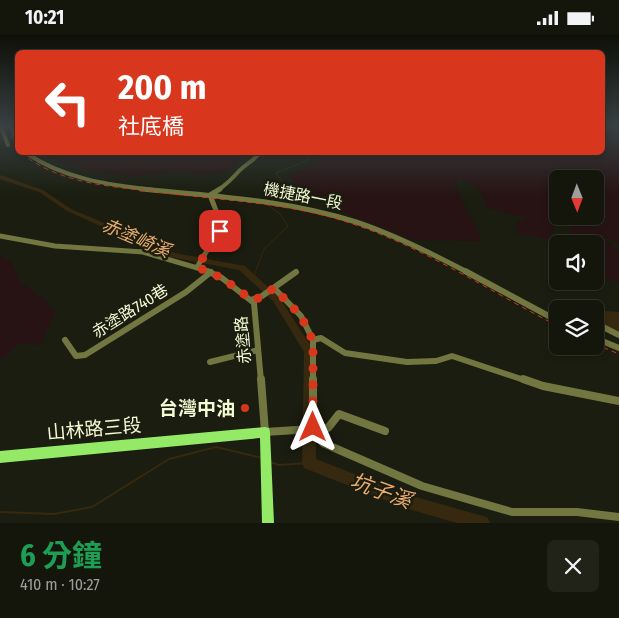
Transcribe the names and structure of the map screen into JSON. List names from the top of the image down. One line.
{"streets":{"main road":["山林路三段"],"street":["機捷路一段","赤塗路740巷","赤塗路"]},"crossings":[["赤塗路740巷","赤塗路"],["赤塗路","山林路三段"]],"water":["赤塗崎溪","坑子溪"],"places":["台灣中油"],"north":"bottom","page":{"status":"10:21","turn":["200 m","社底橋"],"heading":["6 分鐘","410 m · 10:27"]}}
